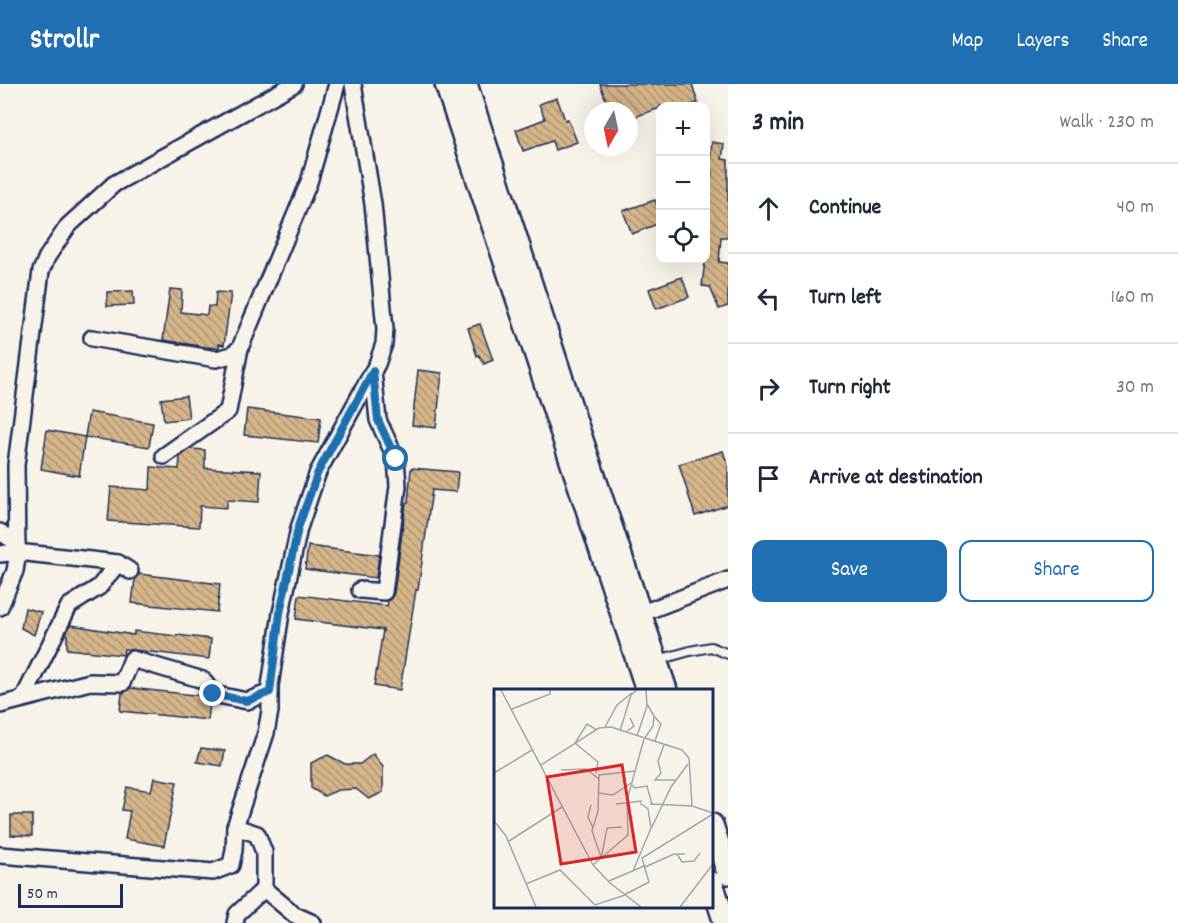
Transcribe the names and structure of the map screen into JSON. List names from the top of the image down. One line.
{"scale_bar":"50 m","north":"bottom","page":{"header":"Strollr","nav":["Map","Layers","Share"],"heading":["3 min","Walk · 230 m"],"map_buttons":["+","−"],"list":[["Continue","40 m"],["Turn left","160 m"],["Turn right","30 m"],"Arrive at destination"],"buttons":["Save","Share"],"scale":"50 m"}}
